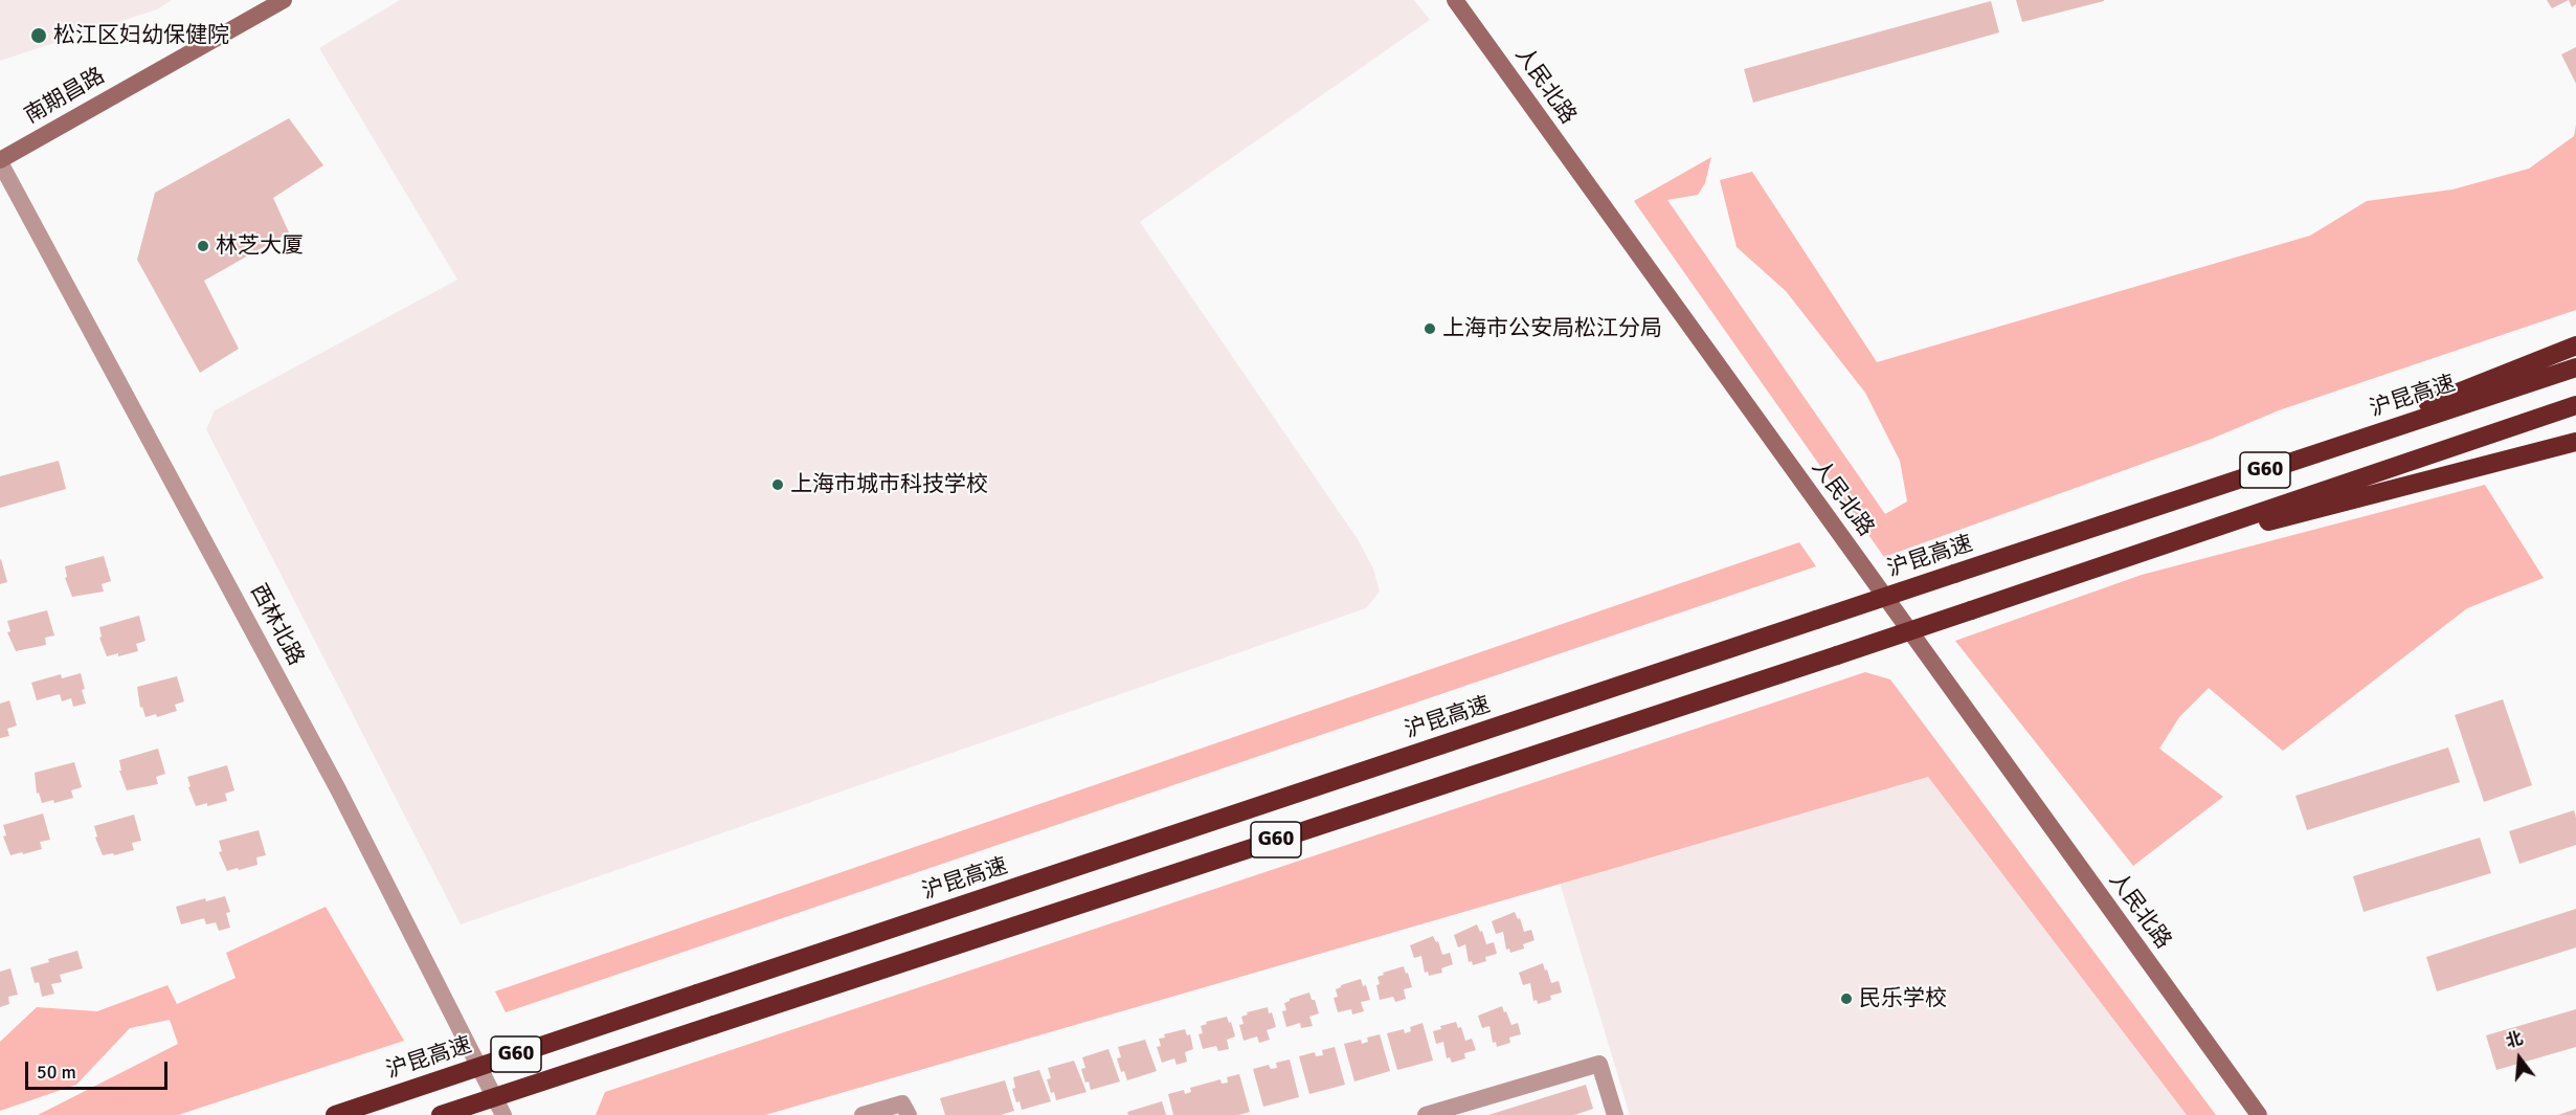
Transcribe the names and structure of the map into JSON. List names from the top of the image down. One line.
{"streets":{"highway":["沪昆高速","G60"],"main road":["人民北路","南期昌路"],"street":["西林北路"]},"crossings":[["南期昌路","西林北路"]],"places":["松江区妇幼保健院","林芝大厦","上海市公安局松江分局","上海市城市科技学校","民乐学校"],"scale_bar":"50 m","north":"top"}
